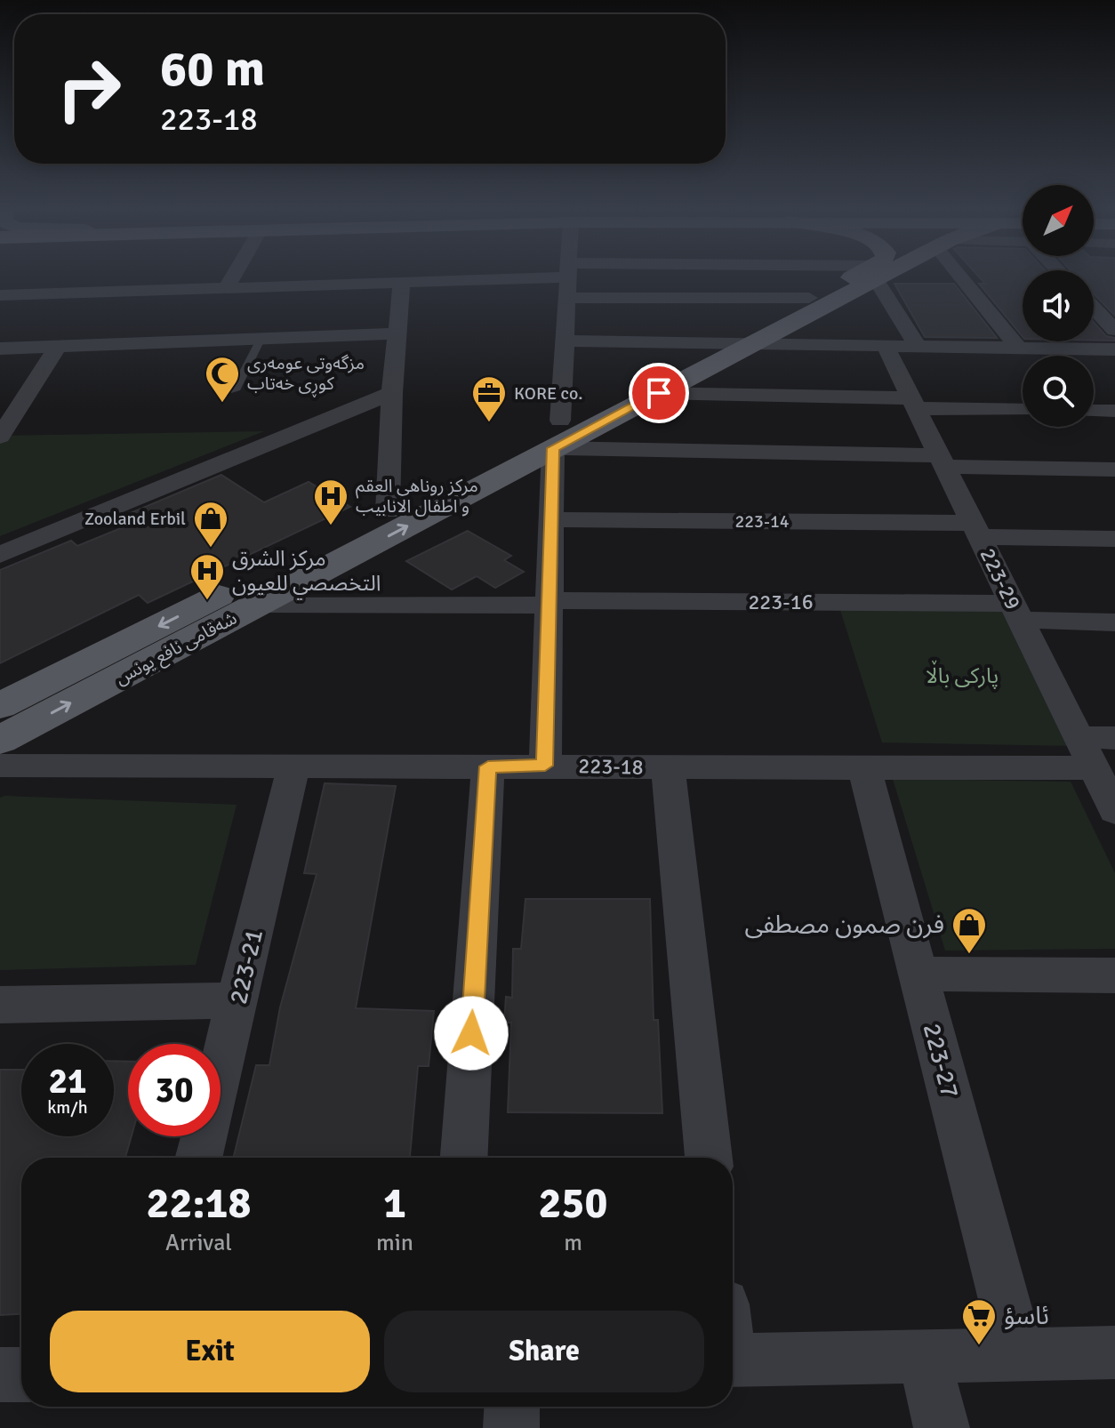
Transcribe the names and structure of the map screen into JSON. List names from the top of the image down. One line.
{"streets":{"main road":["شەقامی نافع یونس"],"street":["223-14","223-29","223-16","223-18","223-21","223-27"]},"crossings":[["223-14","223-29"],["223-29","223-16"],["223-29","223-18"],["223-16","شەقامی نافع یونس"],["223-18","223-21"],["223-18","223-27"]],"parks":["پارکی باڵا"],"places":{"mosque":["مزگەوتی عومەری کوڕی خەتاب"],"office":["KORE co."],"hospital":["مركز روناهي العقم و اطفال الانابيب","مركز الشرق التخصصي للعيون"],"shop":["Zooland Erbil","فرن صمون مصطفى"],"supermarket":["ئاسؤ"]},"north":"top right","page":{"turn":["60 m","223-18"],"speed":"21 km/h","limit":"30","eta":["22:18","Arrival","1","min","250","m"],"buttons":["Exit","Share"]}}
